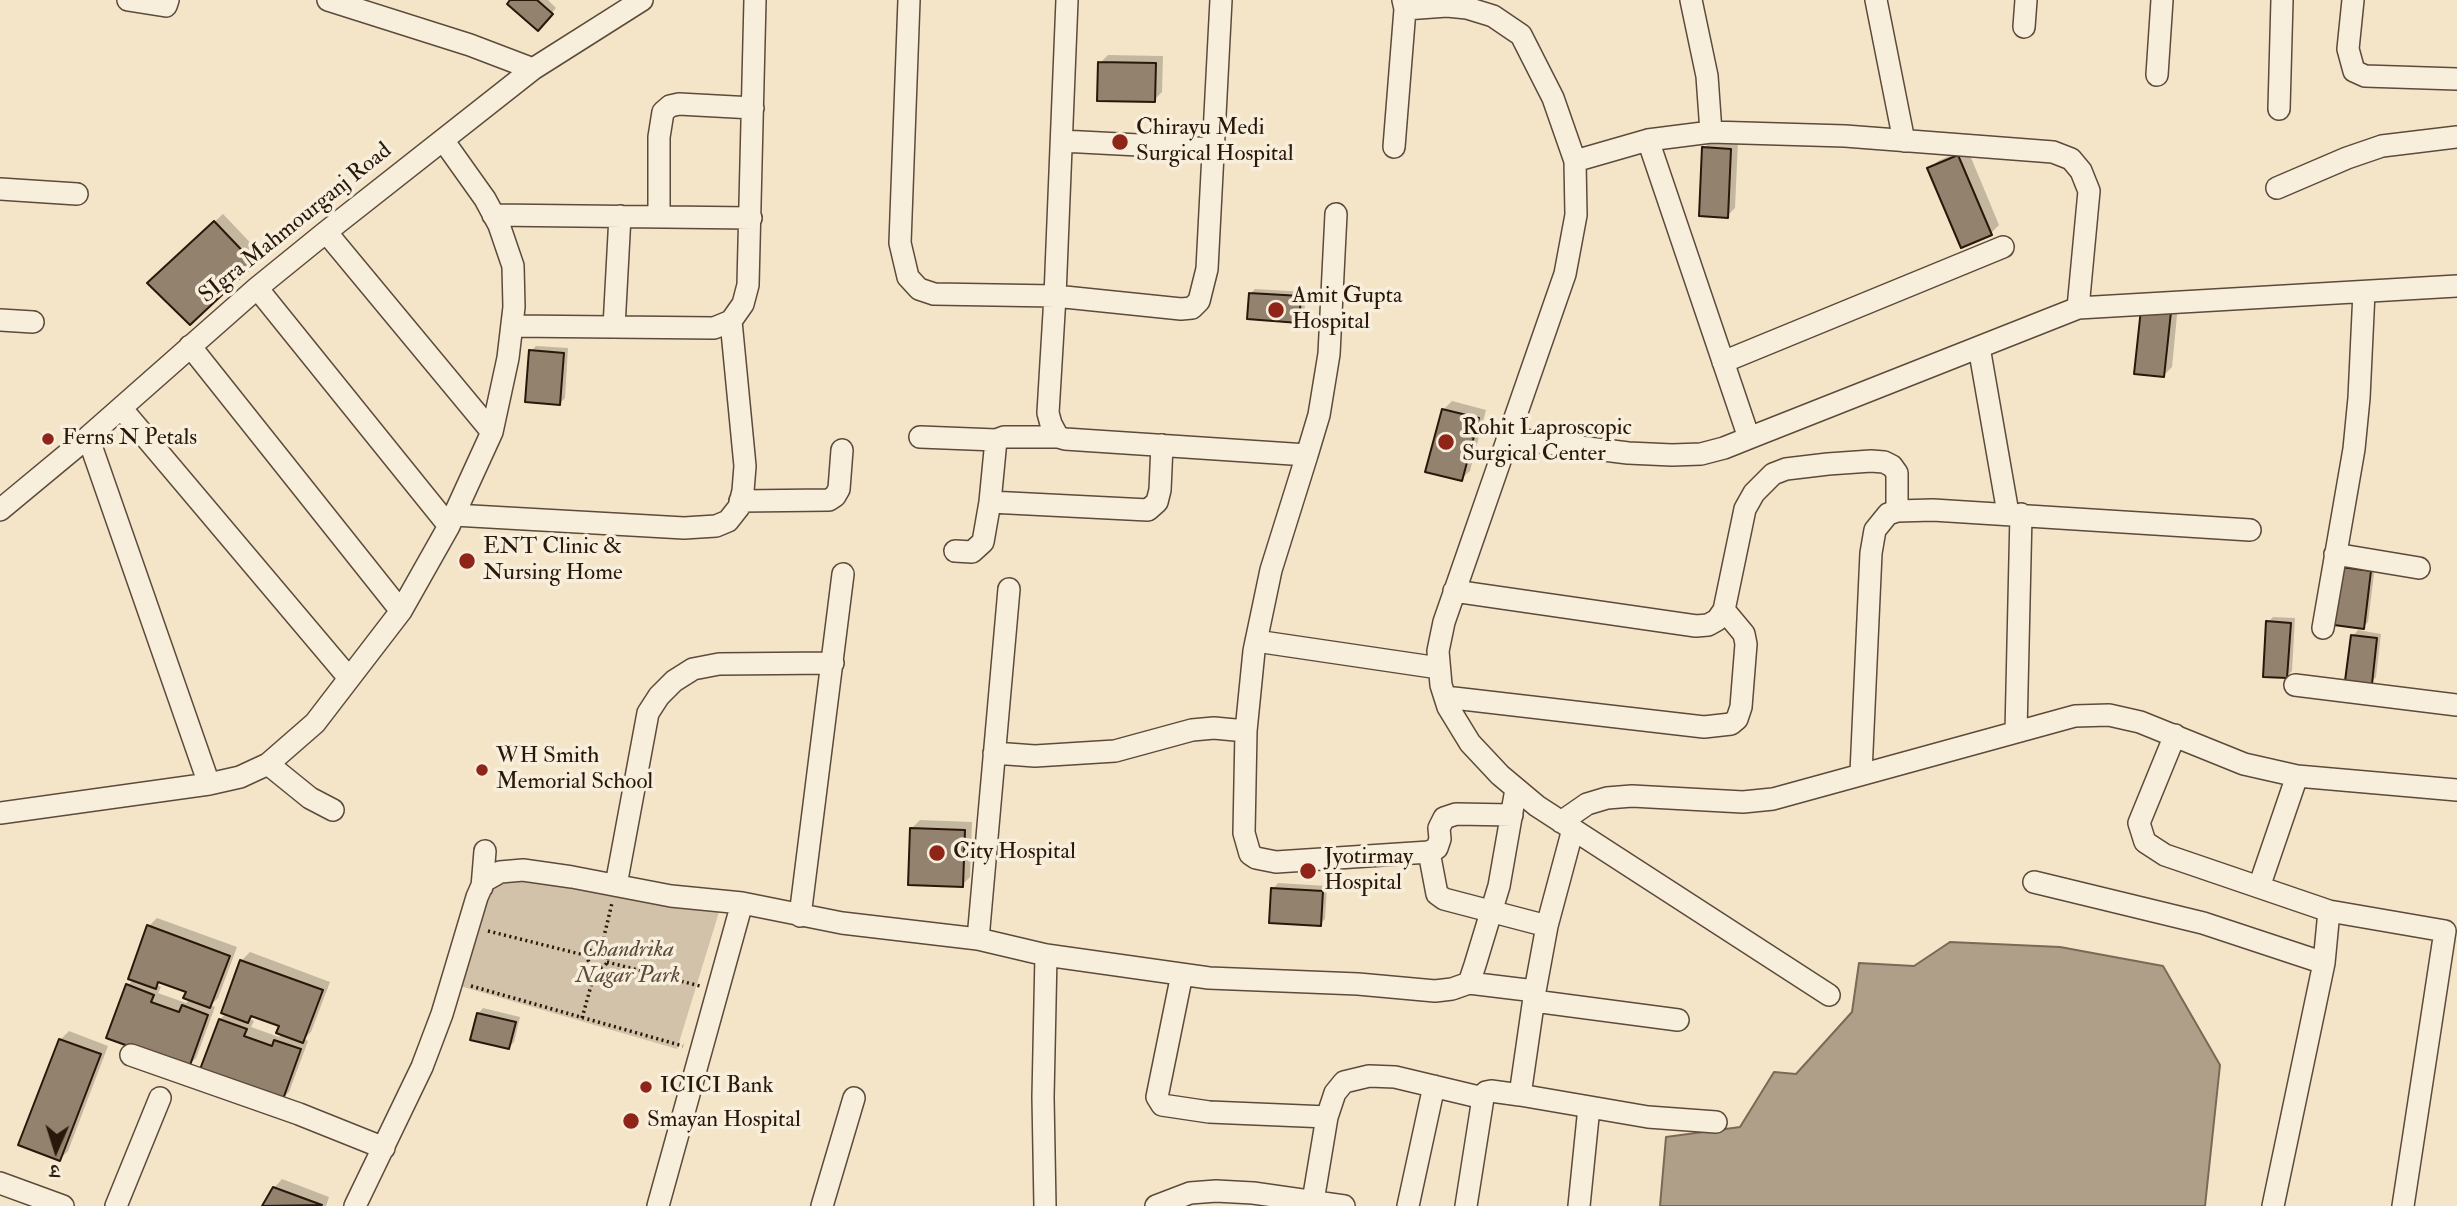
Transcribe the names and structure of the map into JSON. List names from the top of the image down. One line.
{"streets":{"street":["SIgra Mahmourganj Road"]},"parks":["Chandrika Nagar Park"],"places":["Chirayu Medi Surgical Hospital","Amit Gupta Hospital","Ferns N Petals","Rohit Laproscopic Surgical Center","ENT Clinic & Nursing Home","WH Smith Memorial School","City Hospital","Jyotirmay Hospital","ICICI Bank","Smayan Hospital"],"north":"bottom"}
